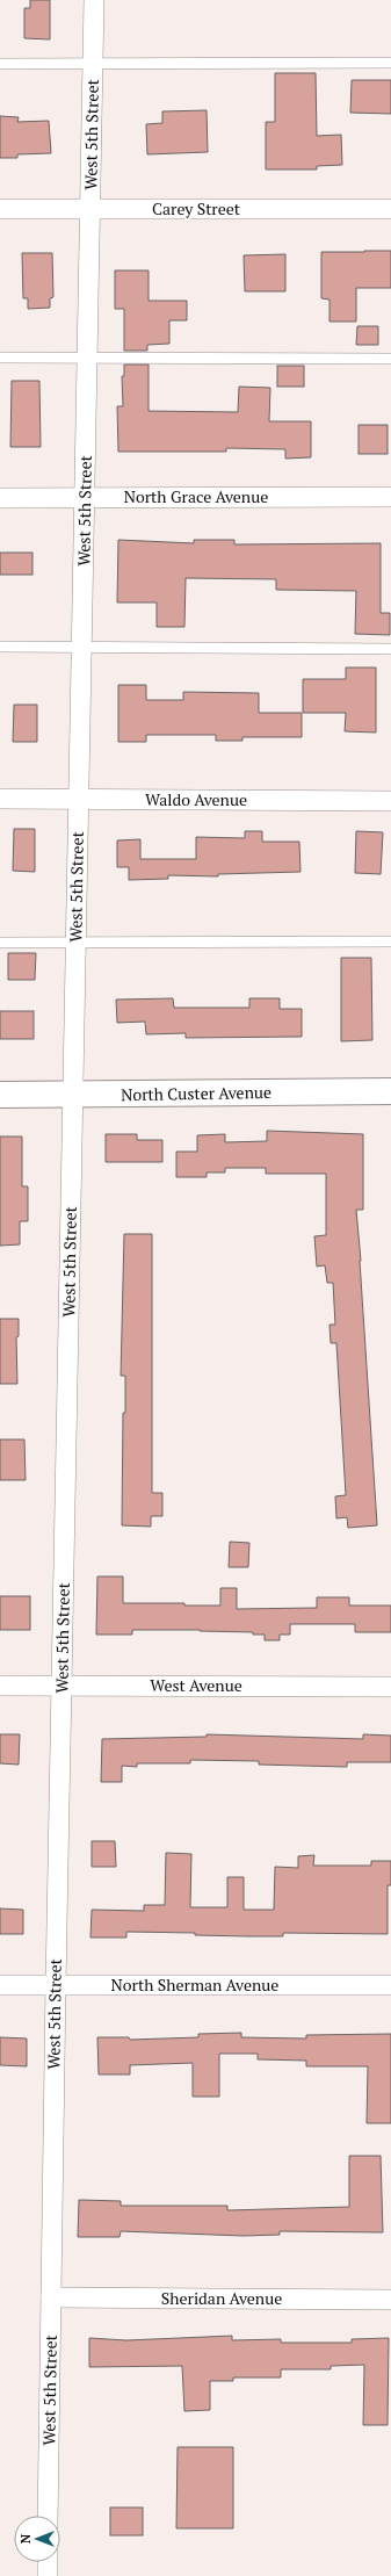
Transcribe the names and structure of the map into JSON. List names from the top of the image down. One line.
{"streets":{"street":["West 5th Street","Carey Street","North Grace Avenue","Waldo Avenue","North Custer Avenue","West Avenue","North Sherman Avenue","Sheridan Avenue"]},"crossings":[["West 5th Street","Carey Street"],["West 5th Street","North Grace Avenue"],["West 5th Street","Waldo Avenue"],["West 5th Street","North Custer Avenue"],["West 5th Street","West Avenue"],["West 5th Street","North Sherman Avenue"],["West 5th Street","Sheridan Avenue"]],"north":"left"}
